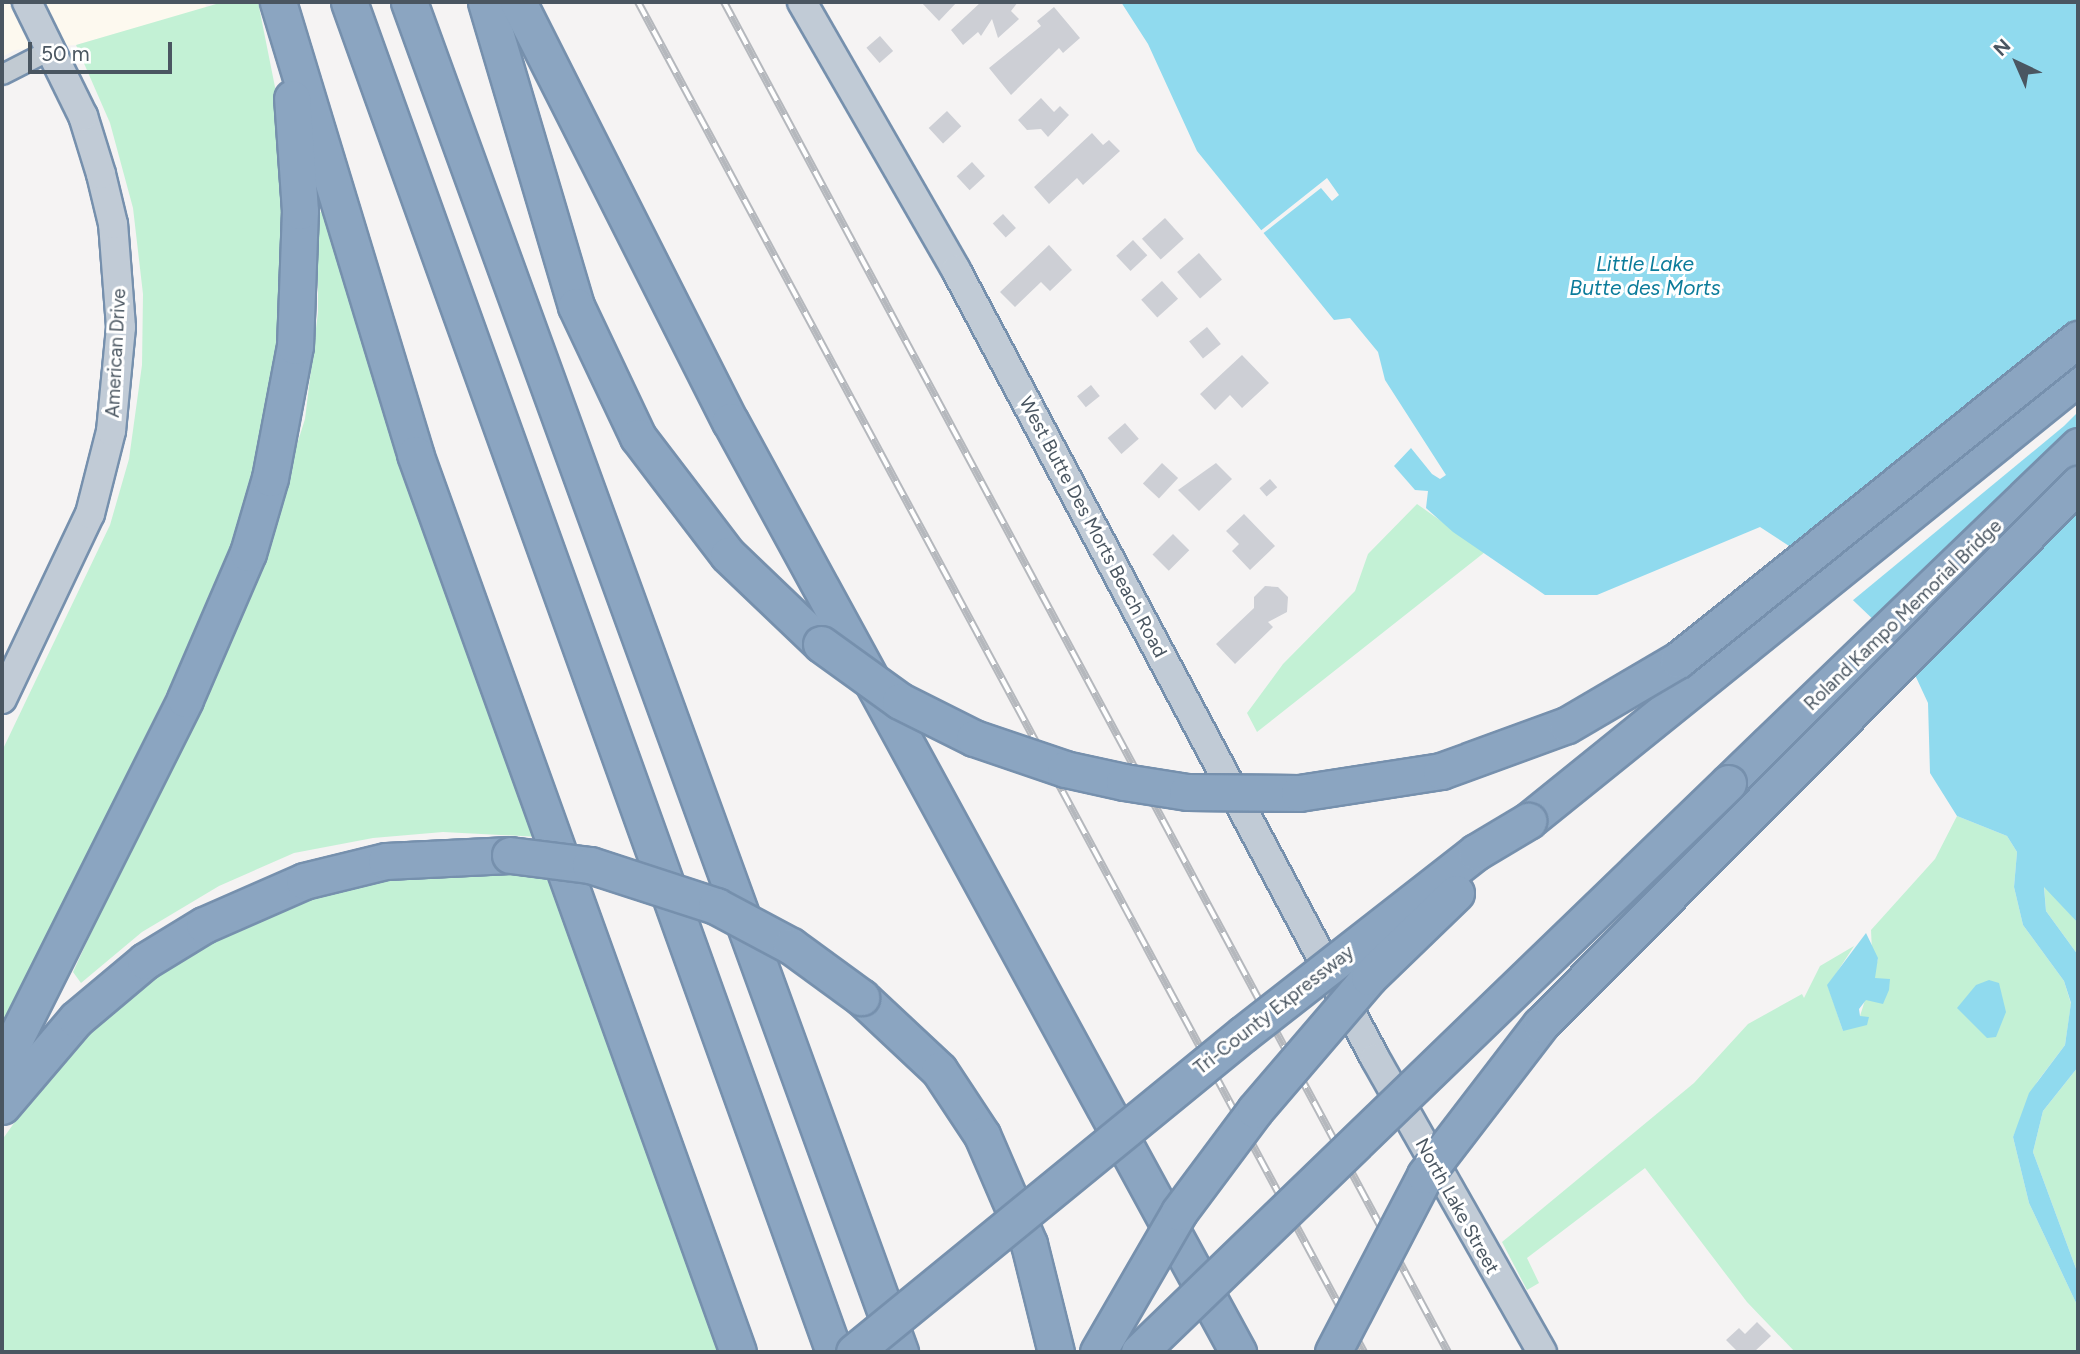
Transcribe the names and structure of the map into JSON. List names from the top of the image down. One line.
{"streets":{"highway":["Roland Kampo Memorial Bridge","Tri-County Expressway"],"street":["American Drive","West Butte Des Morts Beach Road","North Lake Street"]},"crossings":[["West Butte Des Morts Beach Road","North Lake Street"]],"water":["Little Lake Butte des Morts"],"scale_bar":"50 m","north":"top left"}
